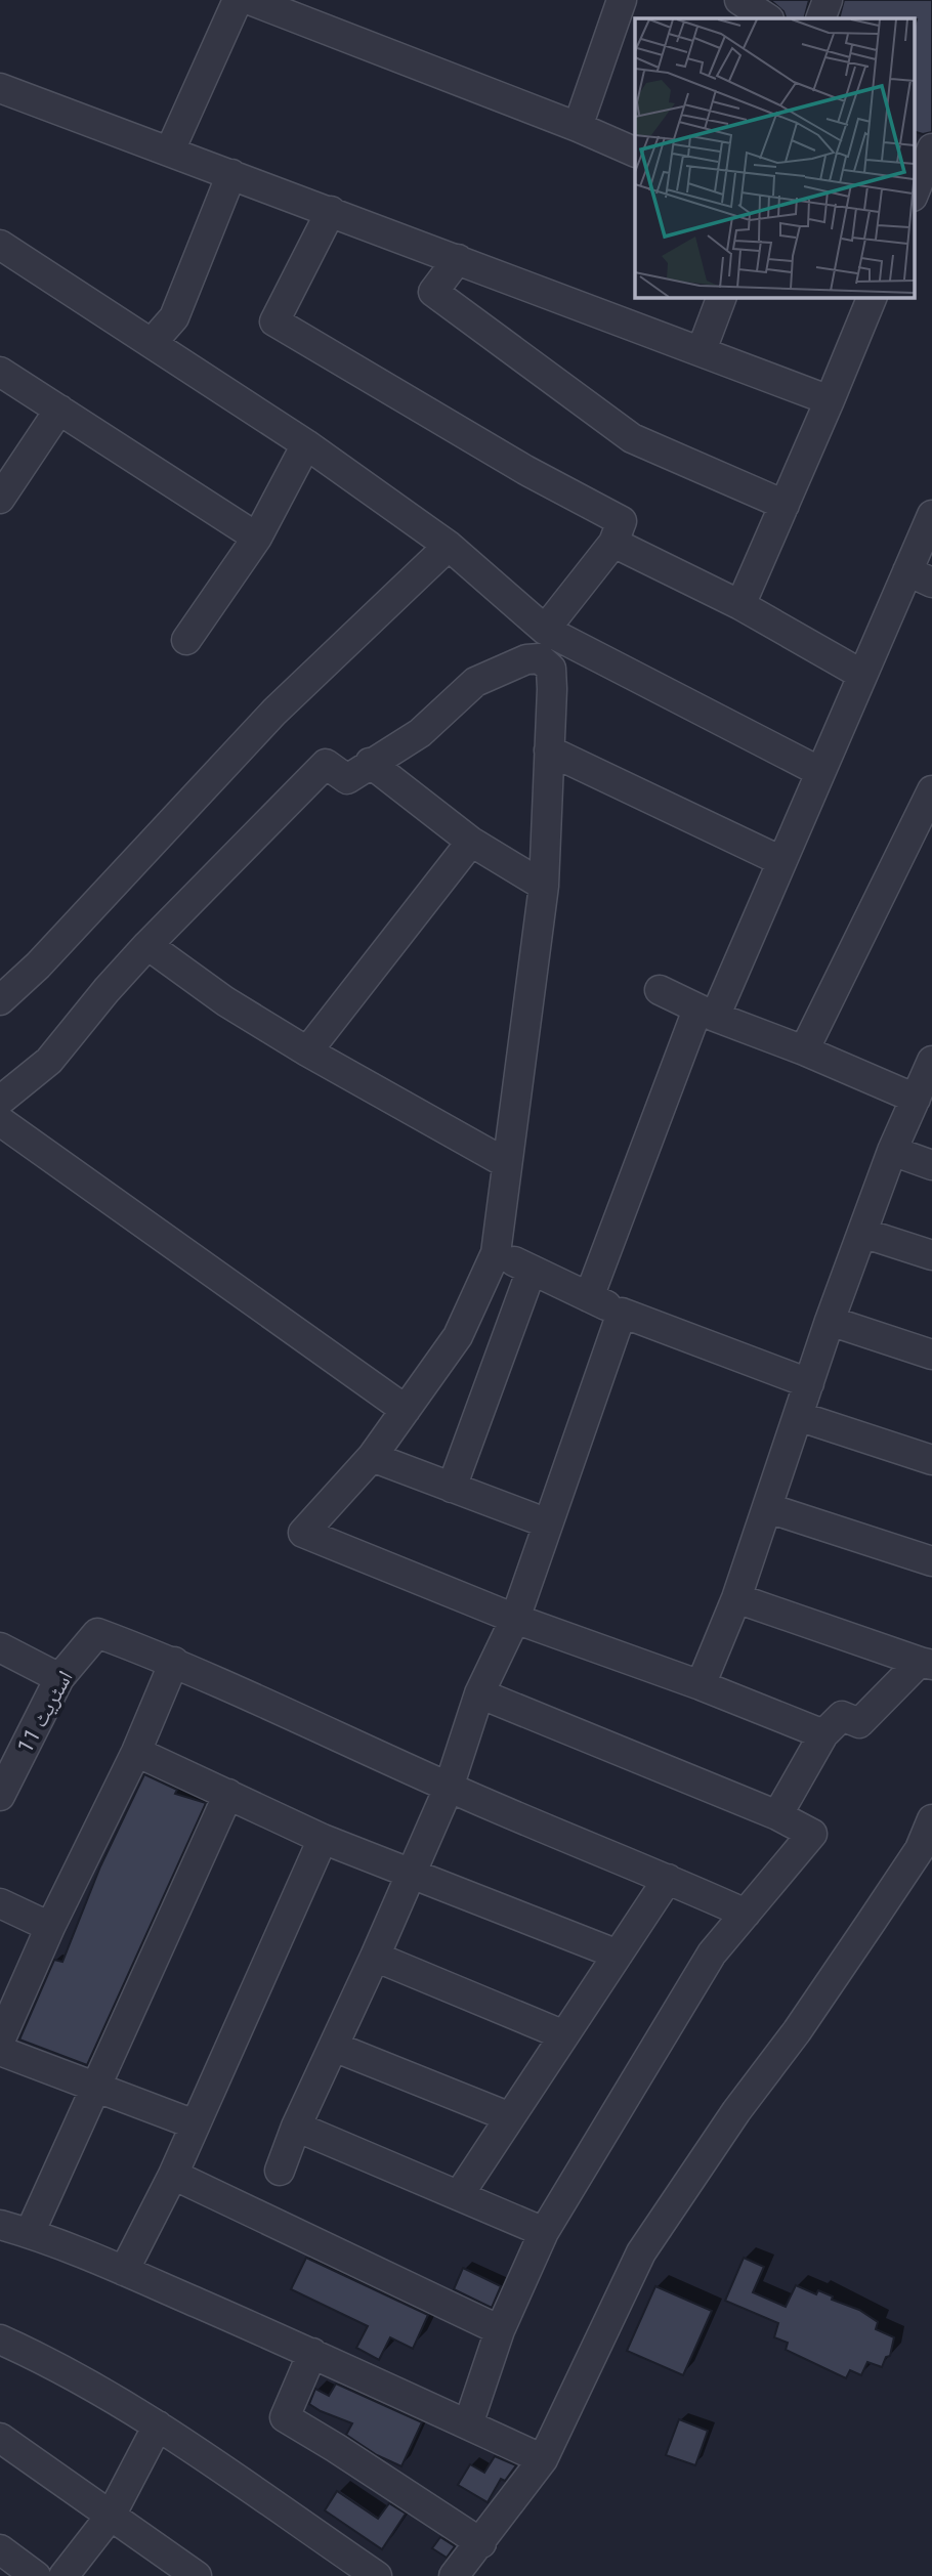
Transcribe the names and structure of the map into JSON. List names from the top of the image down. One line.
{"streets":{"street":["اسٹریٹ 11"]}}
